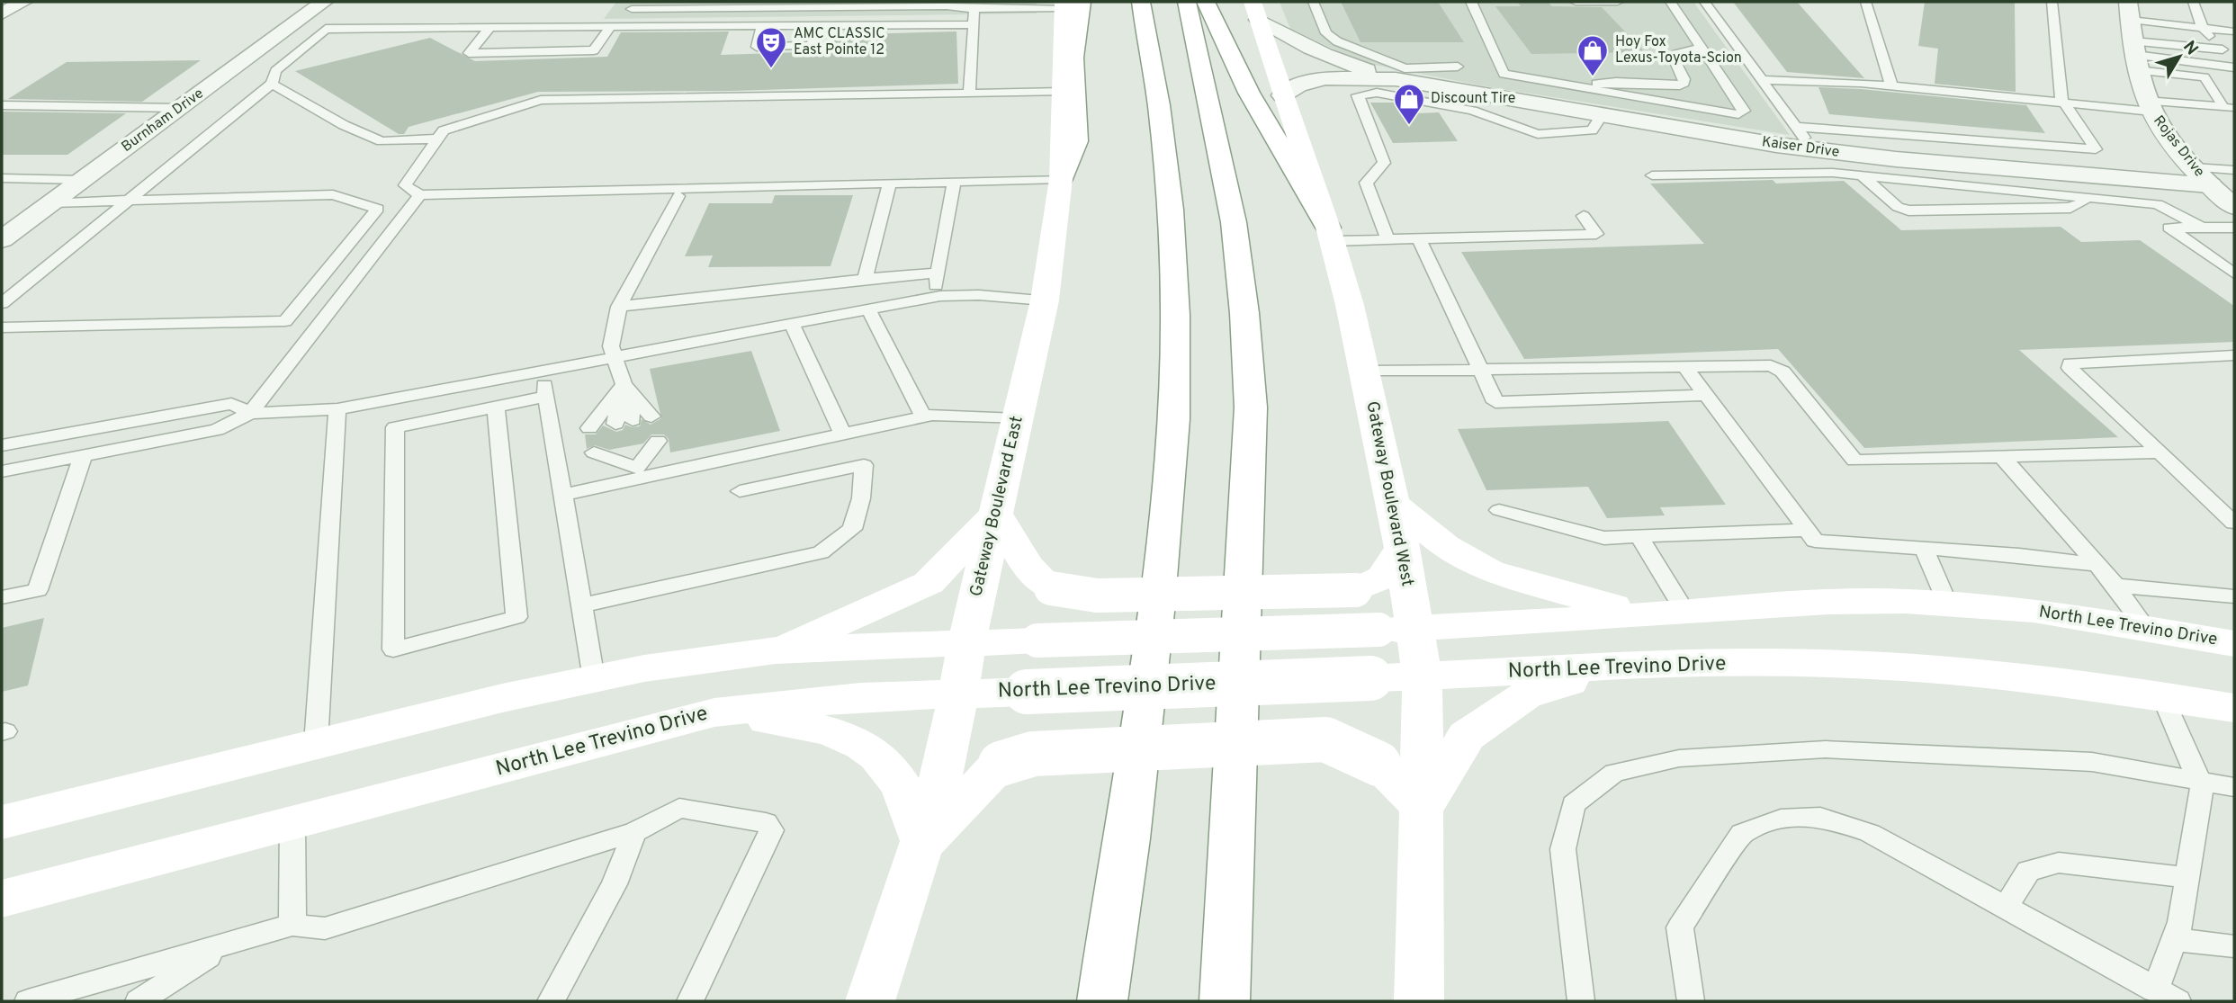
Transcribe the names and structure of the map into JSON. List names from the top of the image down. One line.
{"streets":{"main road":["Gateway Boulevard West","Gateway Boulevard East","North Lee Trevino Drive"],"street":["Burnham Drive","Rojas Drive","Kaiser Drive"]},"crossings":[["Rojas Drive","Kaiser Drive"],["Kaiser Drive","Gateway Boulevard West"],["Gateway Boulevard West","North Lee Trevino Drive"],["Gateway Boulevard East","North Lee Trevino Drive"]],"places":{"theatre":["AMC CLASSIC East Pointe 12"],"shop":["Hoy Fox Lexus-Toyota-Scion","Discount Tire"]},"north":"top right"}
